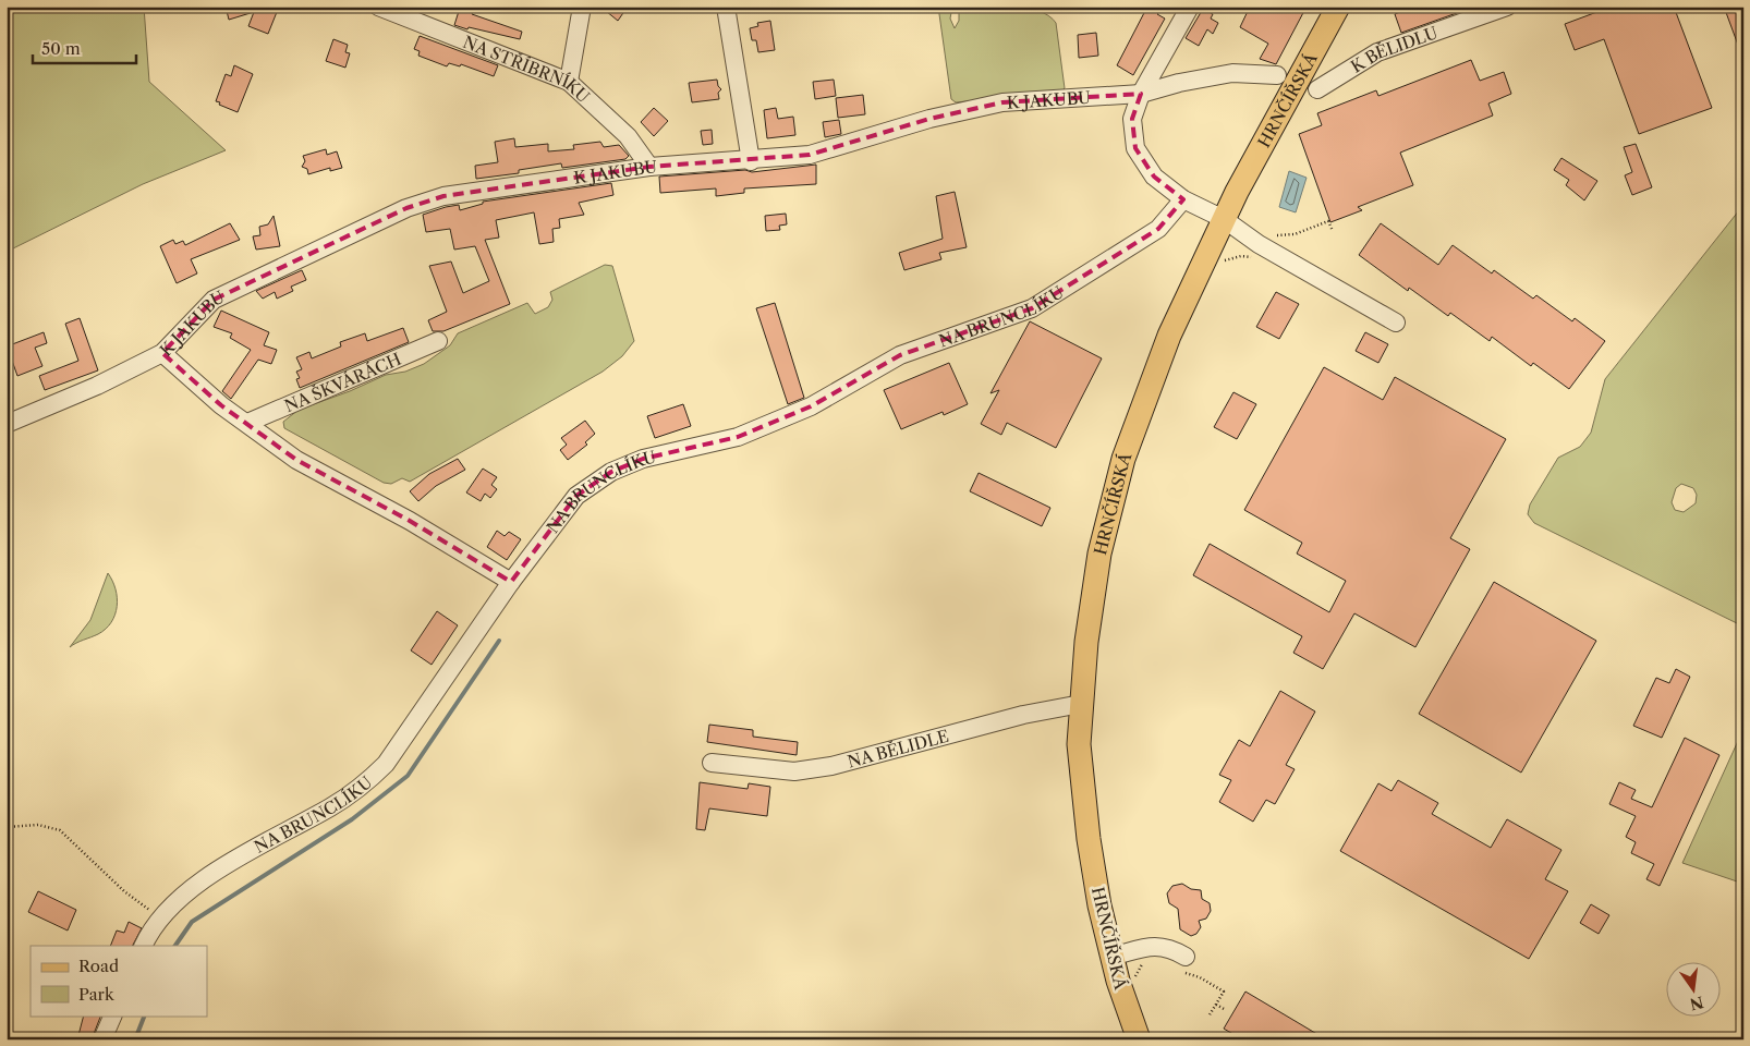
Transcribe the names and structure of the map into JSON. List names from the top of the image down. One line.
{"streets":{"main road":["HRNČÍŘSKÁ"],"street":["K BĚLIDLU","NA STŘÍBRNÍKU","K JAKUBU","NA BRUNCLÍKU","NA ŠKVÁRÁCH","NA BĚLIDLE"]},"crossings":[["NA STŘÍBRNÍKU","K JAKUBU"],["HRNČÍŘSKÁ","NA BĚLIDLE"]],"legend":["Road","Park"],"scale_bar":"50 m","north":"bottom"}
